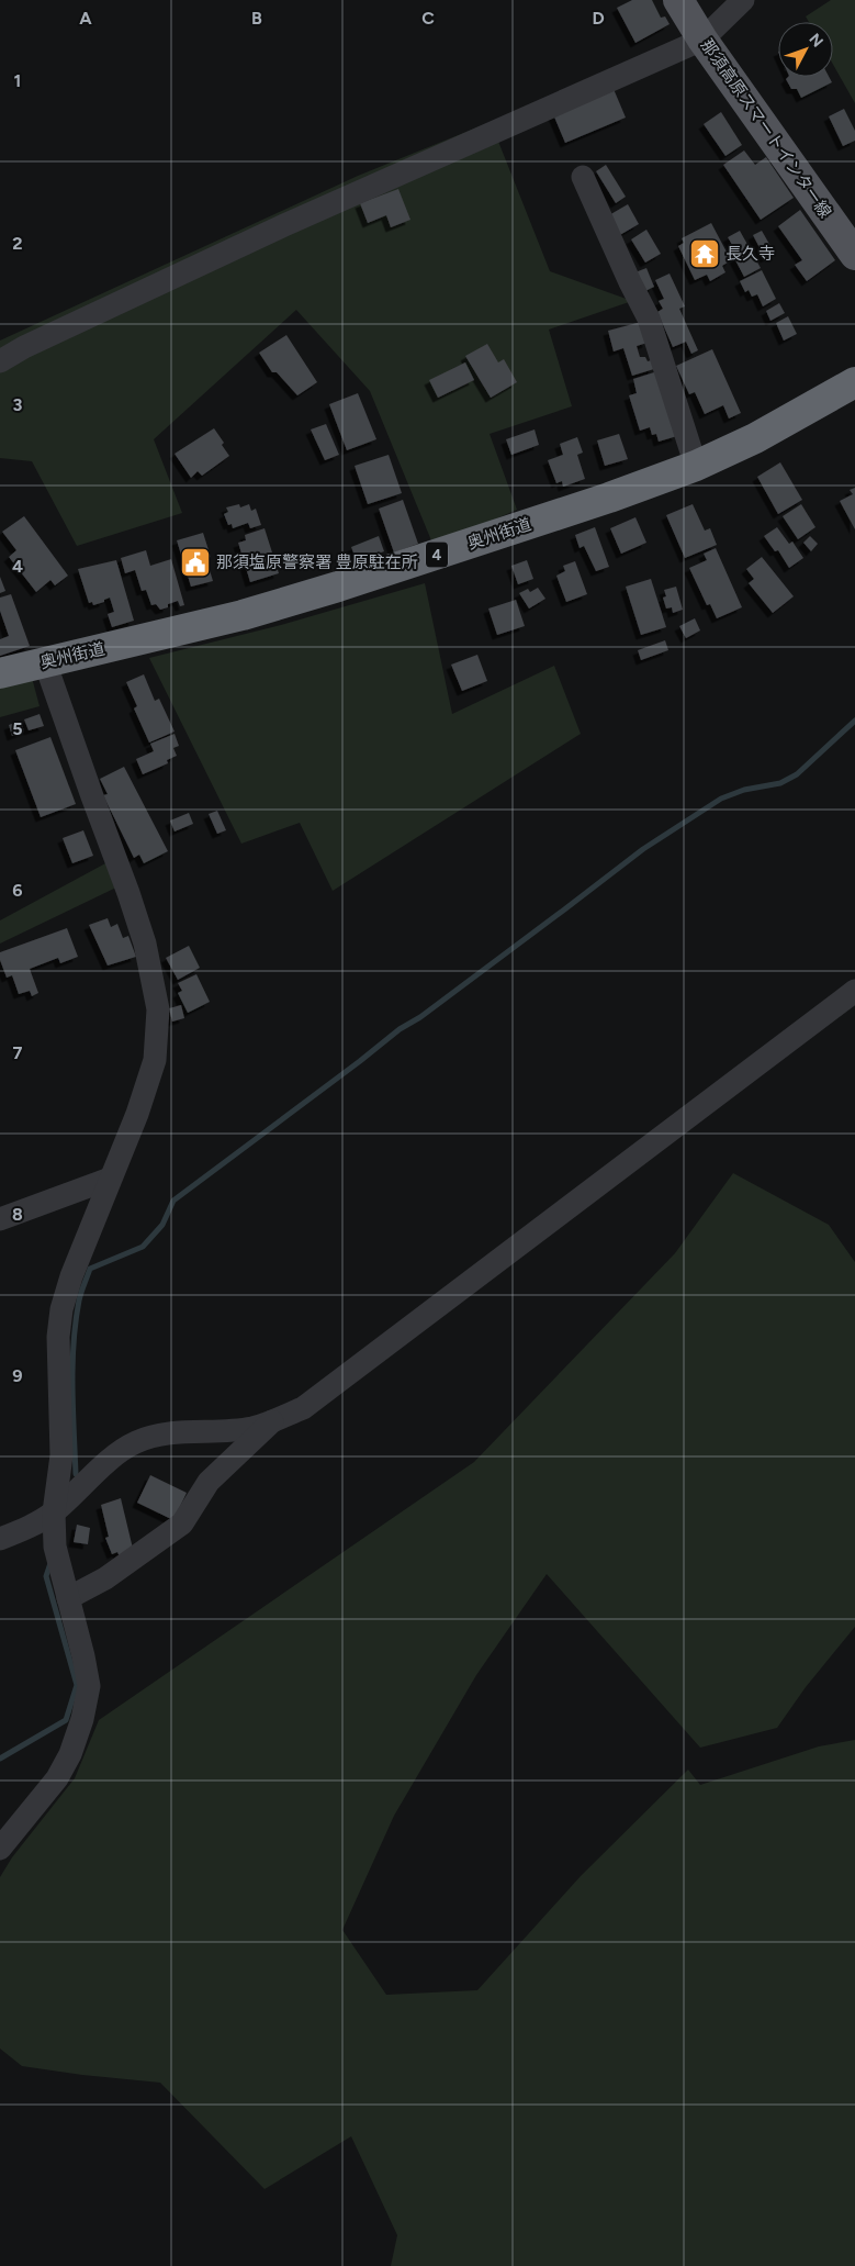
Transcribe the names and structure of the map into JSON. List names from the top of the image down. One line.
{"streets":{"highway":["奥州街道","4"],"main road":["那須高原スマートインター線"]},"places":{"temple":["長久寺"],"public building":["那須塩原警察署 豊原駐在所"]},"north":"top right","grid":{"columns":["A","B","C","D"],"rows":["1","2","3","4","5","6","7","8","9"]}}
